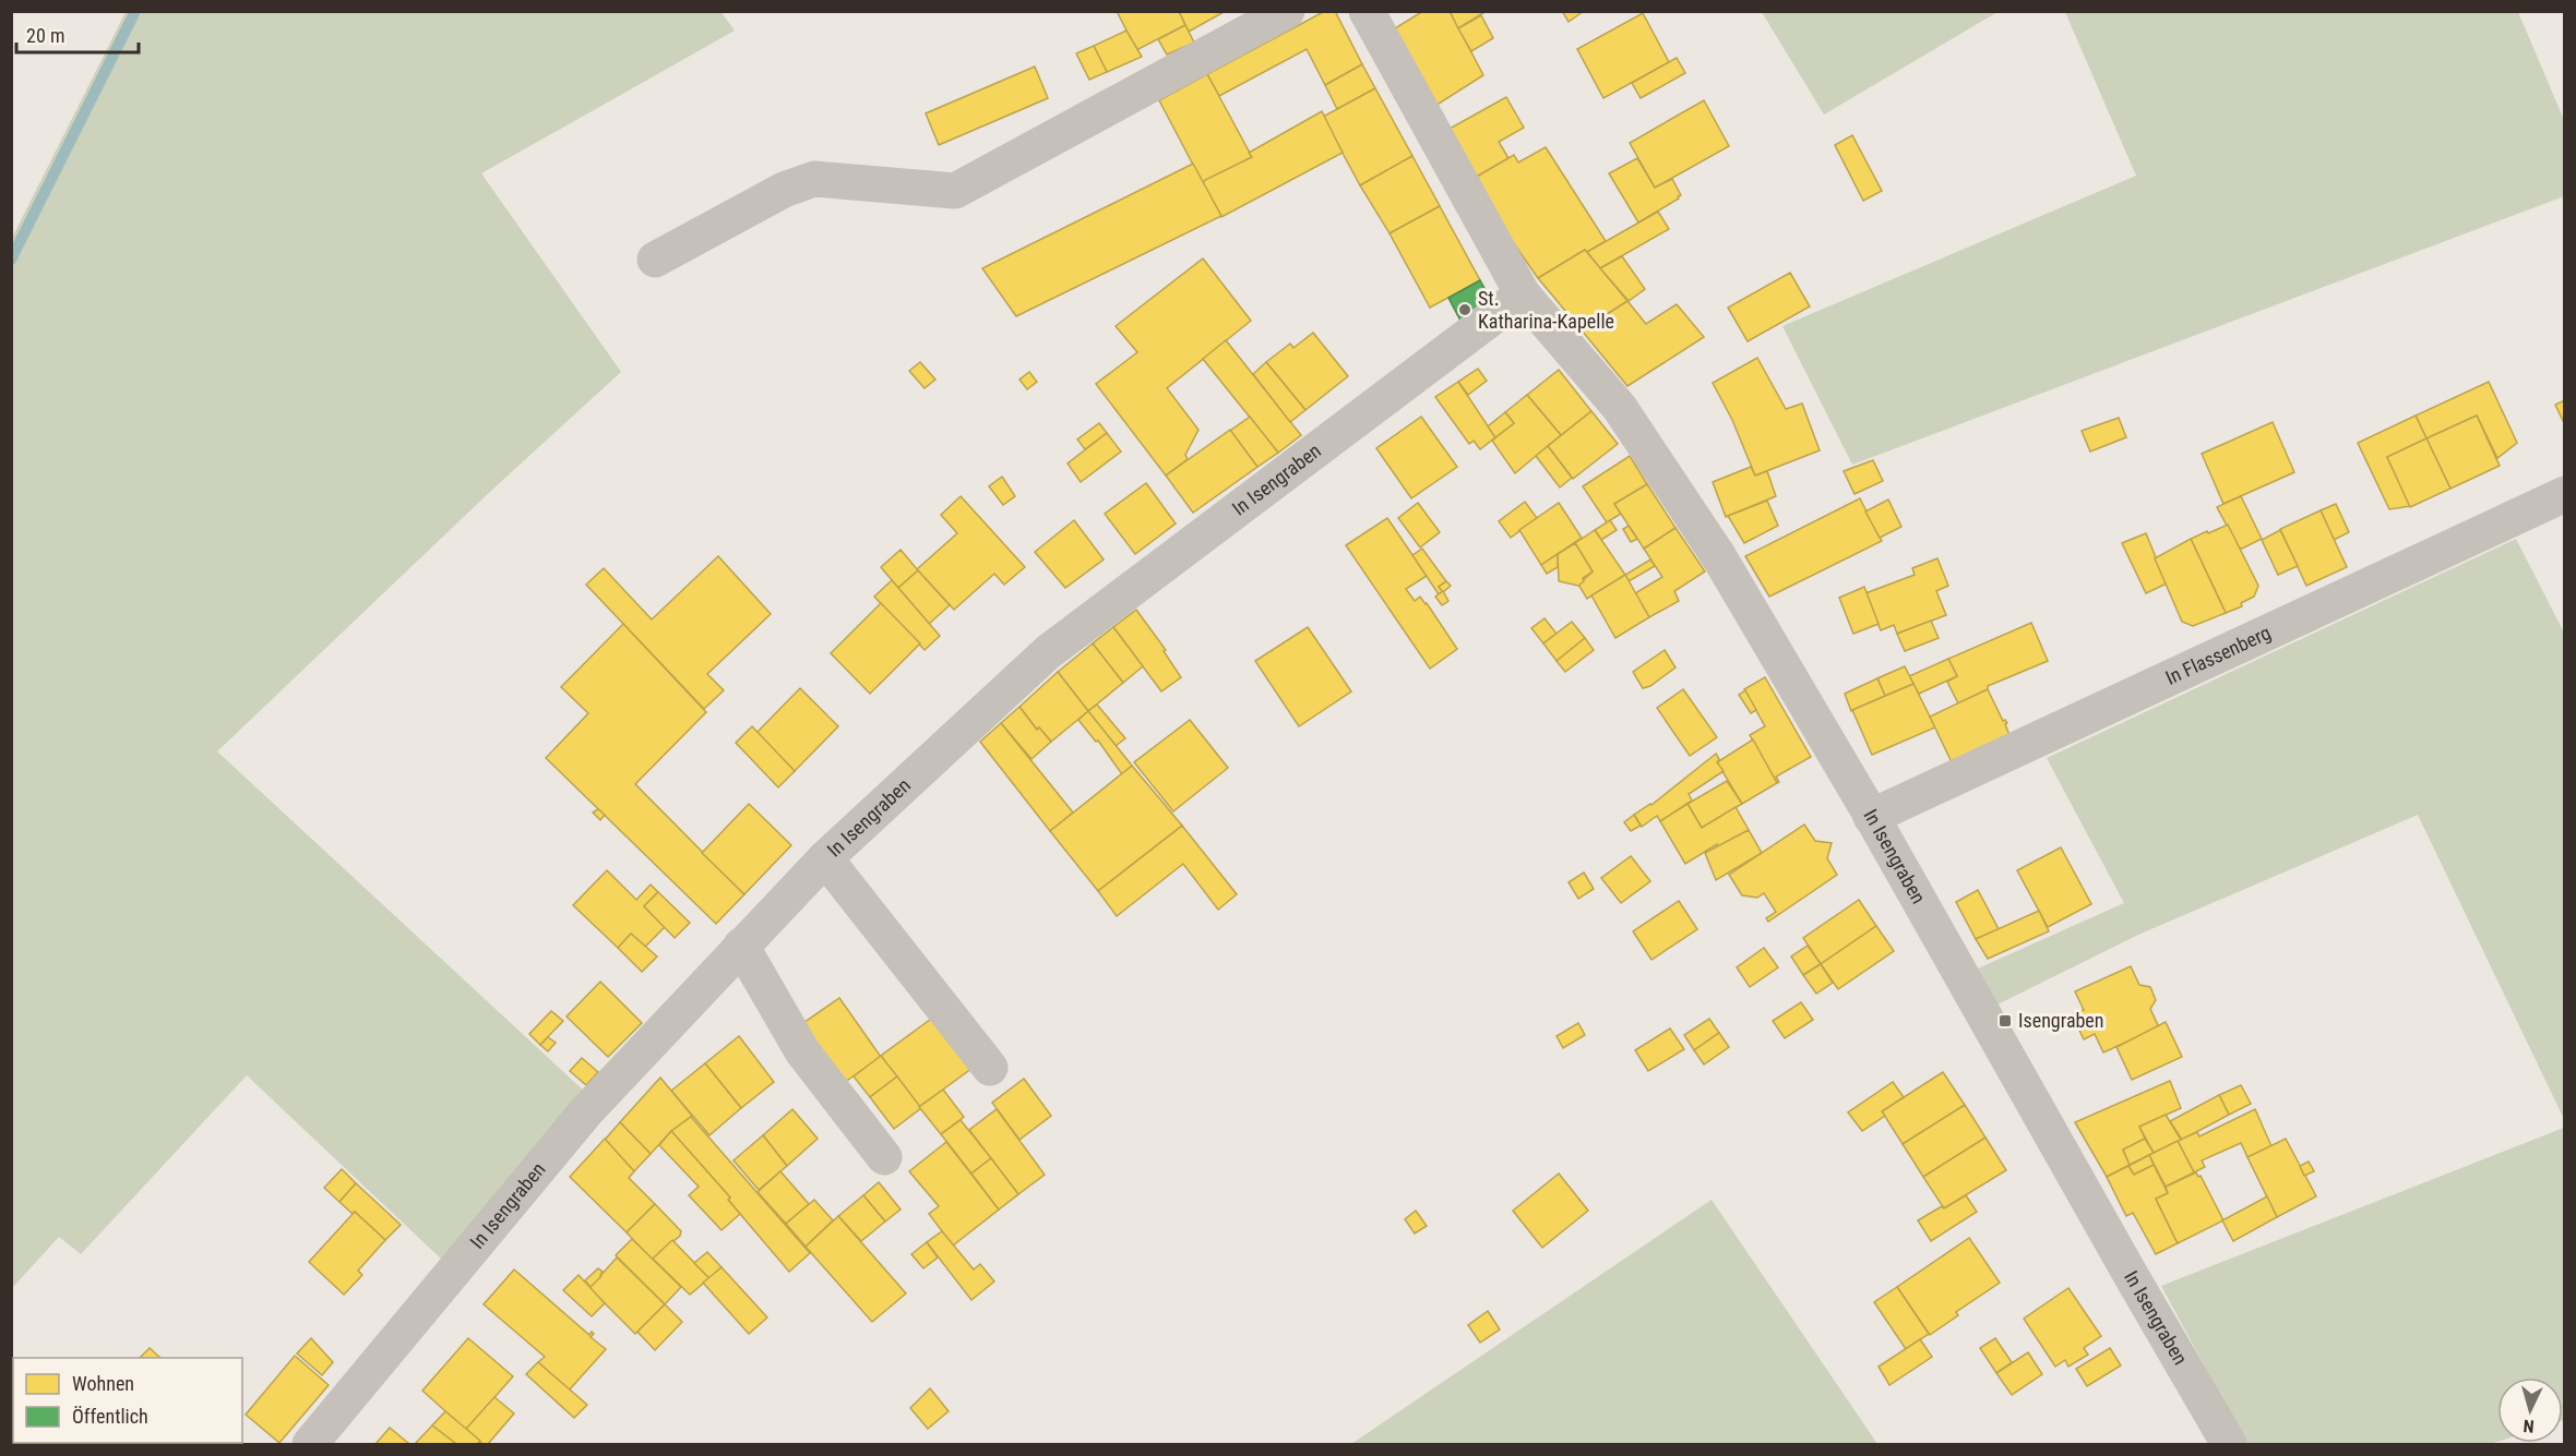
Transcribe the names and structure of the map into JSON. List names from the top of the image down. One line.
{"streets":{"street":["In Isengraben","In Flassenberg"]},"crossings":[["In Isengraben","In Flassenberg"]],"places":{"other":["St. Katharina-Kapelle"],"transit":["Isengraben"]},"legend":["Wohnen","Öffentlich"],"scale_bar":"20 m","north":"bottom"}
